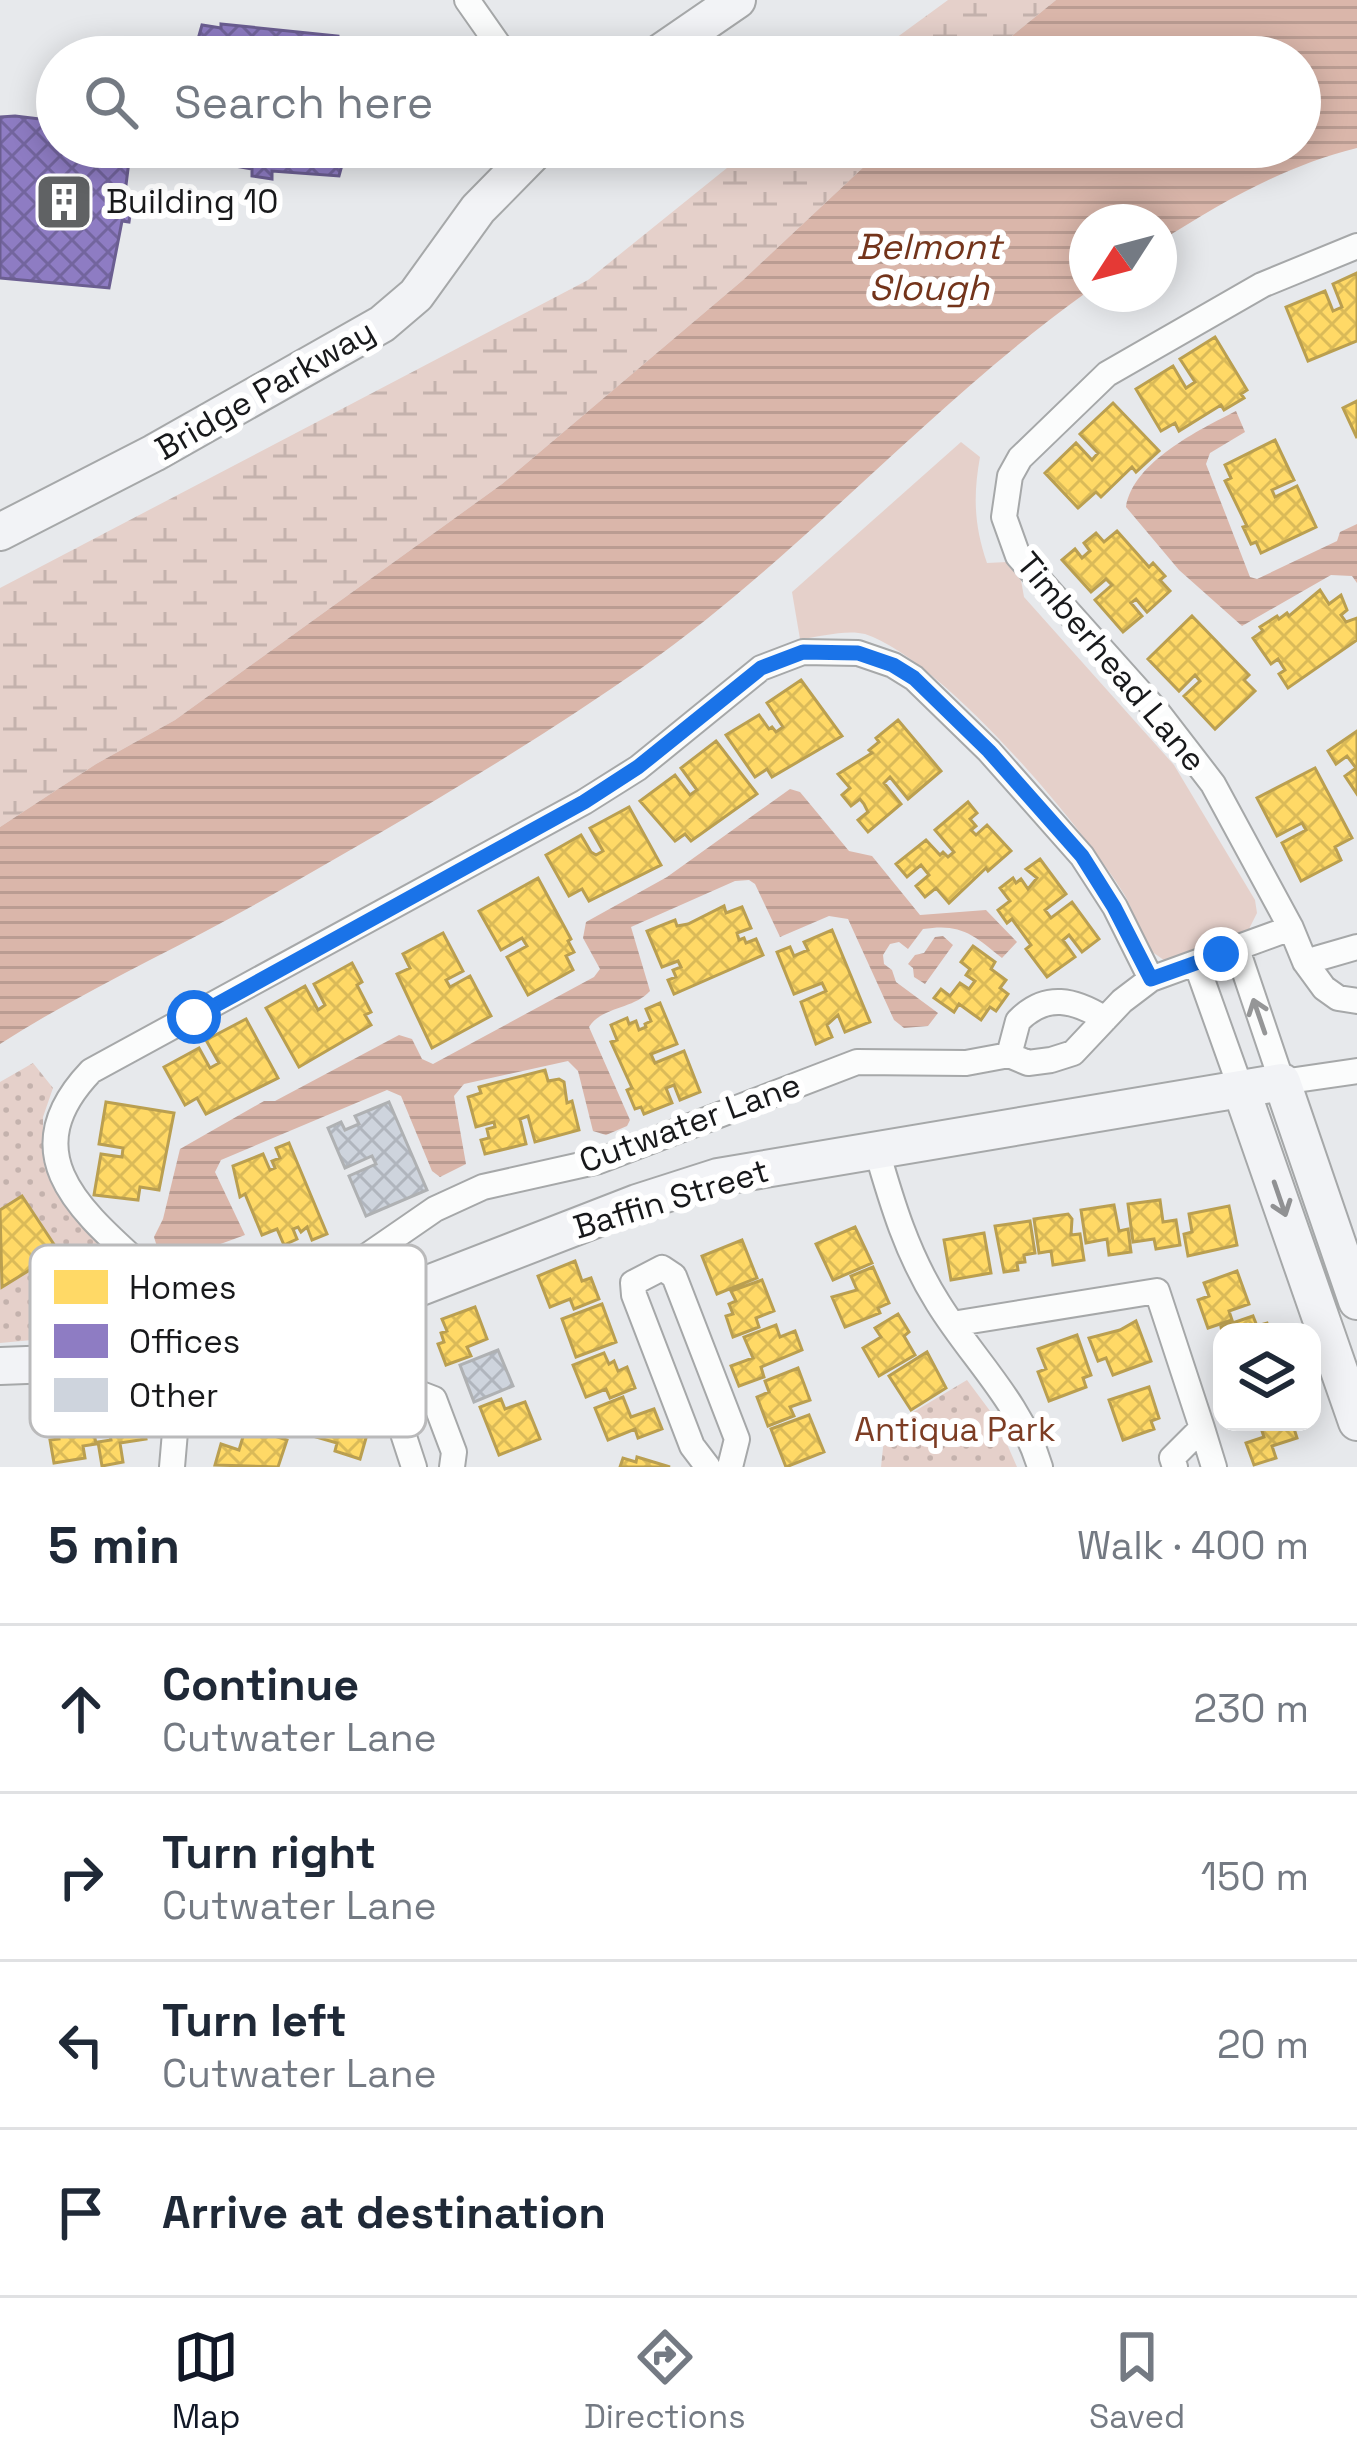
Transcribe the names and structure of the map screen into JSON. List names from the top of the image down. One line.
{"streets":{"street":["Bridge Parkway","Timberhead Lane","Cutwater Lane","Baffin Street"]},"crossings":[["Timberhead Lane","Cutwater Lane"]],"water":["Belmont Slough"],"parks":["Antiqua Park"],"places":{"building":["Building 10"]},"legend":["Homes","Offices","Other"],"north":"bottom left","page":{"search":"Search here","heading":["5 min","Walk · 400 m"],"list":[["Continue","Cutwater Lane","230 m"],["Turn right","Cutwater Lane","150 m"],["Turn left","Cutwater Lane","20 m"],"Arrive at destination"],"nav":["Map","Directions","Saved"]}}
